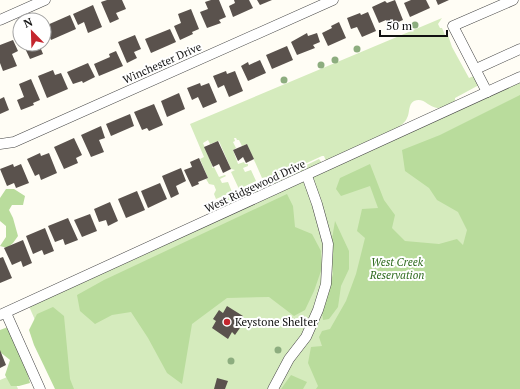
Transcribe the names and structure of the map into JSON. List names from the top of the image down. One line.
{"streets":{"street":["Winchester Drive","West Ridgewood Drive"]},"parks":["West Creek Reservation"],"places":["Keystone Shelter"],"scale_bar":"50 m","north":"top left"}
